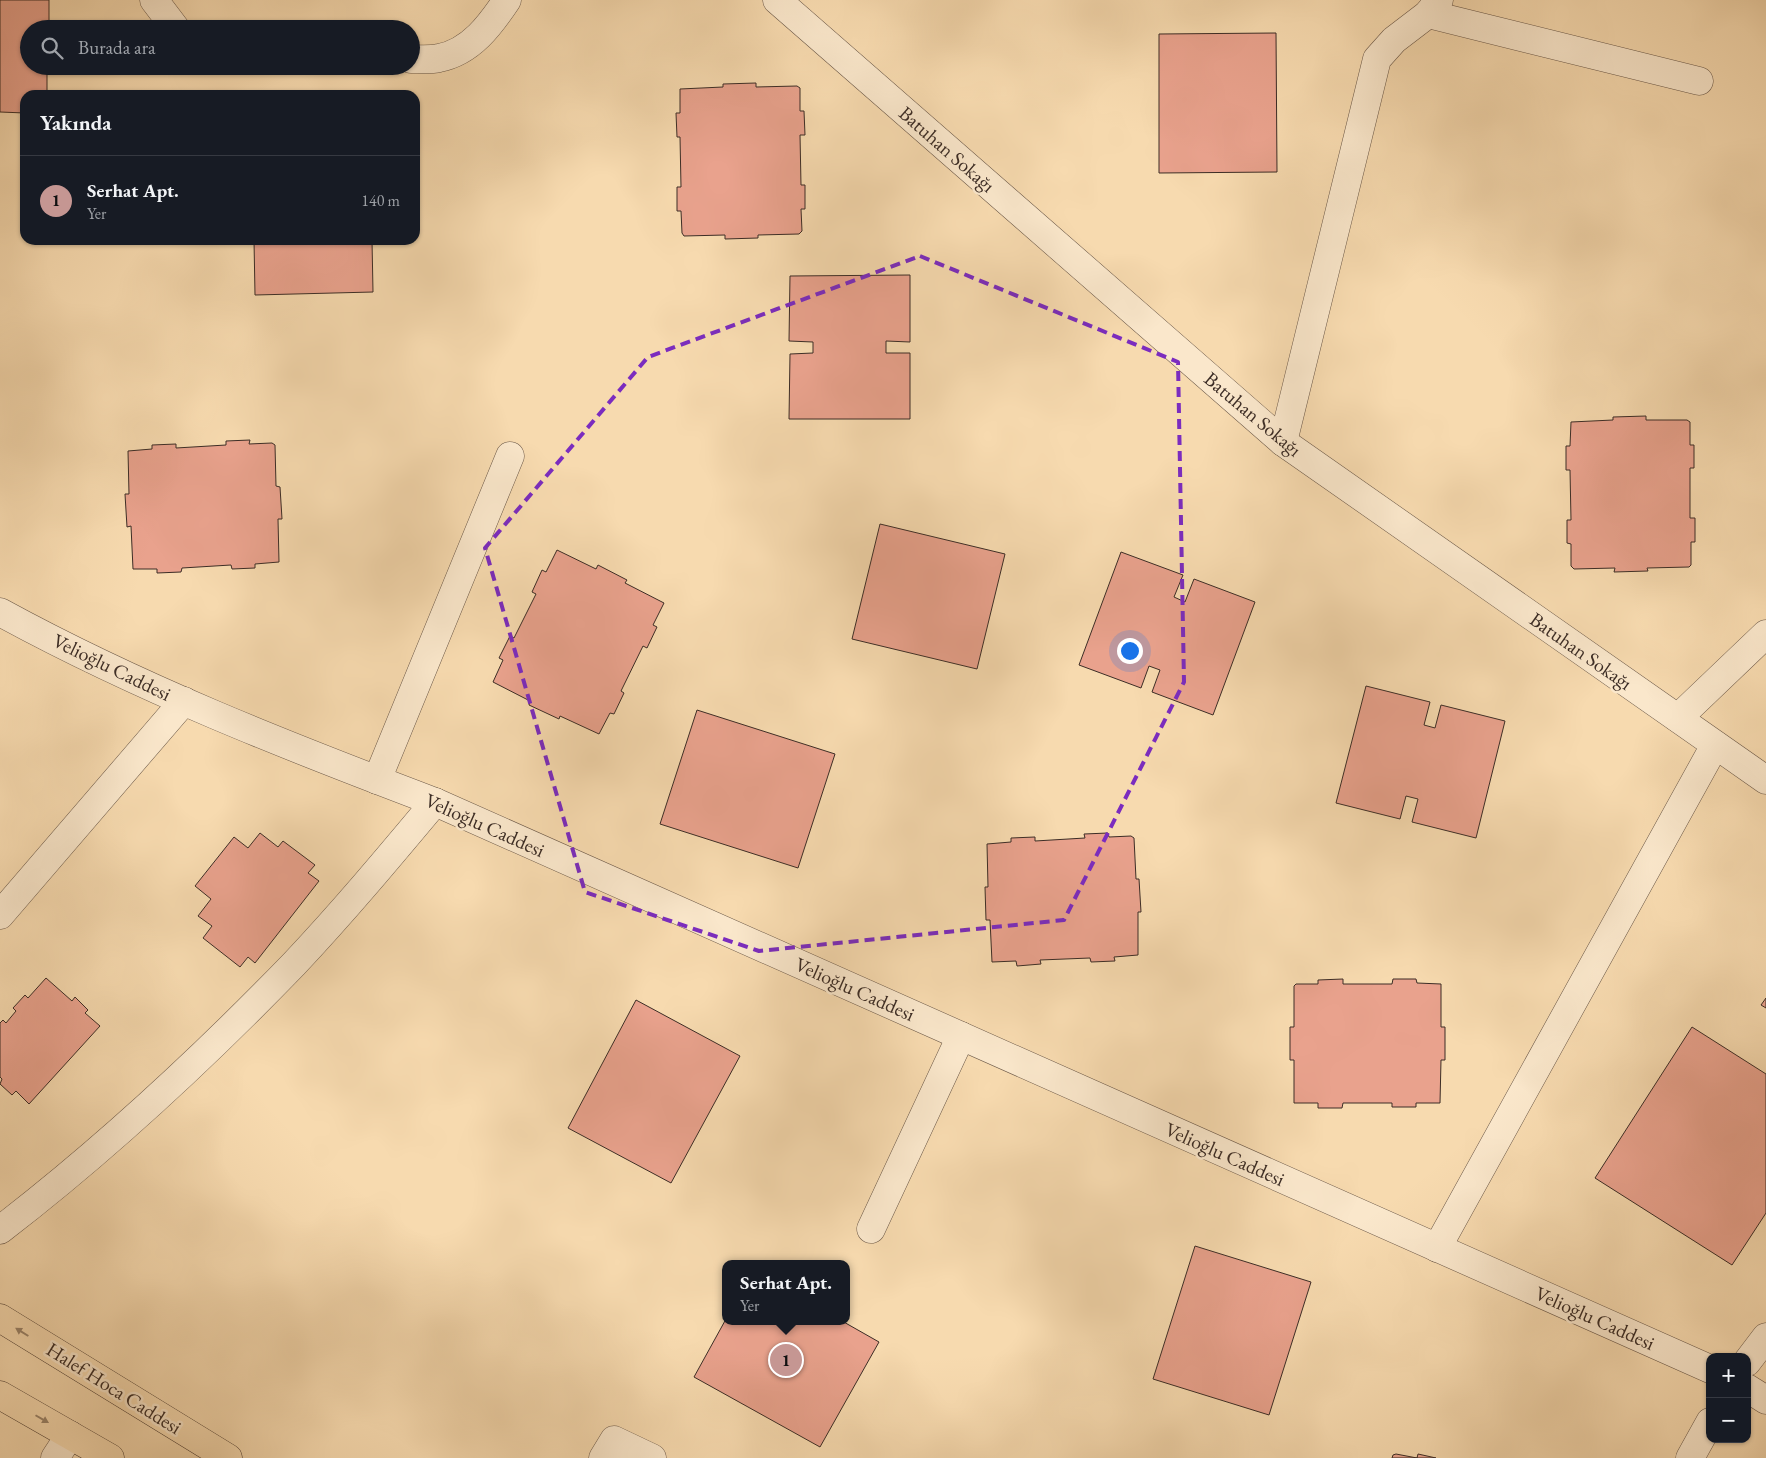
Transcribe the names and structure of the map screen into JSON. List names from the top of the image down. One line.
{"streets":{"main road":["Halef Hoca Caddesi"],"street":["Batuhan Sokağı","Velioğlu Caddesi"]},"page":{"search":"Burada ara","heading":"Yakında","list":[{"mark":"1","name":"Serhat Apt.","note":"Yer","value":"140 m"}],"popup":["Serhat Apt.","Yer"],"pins":"1","map_buttons":["+","−"]}}
